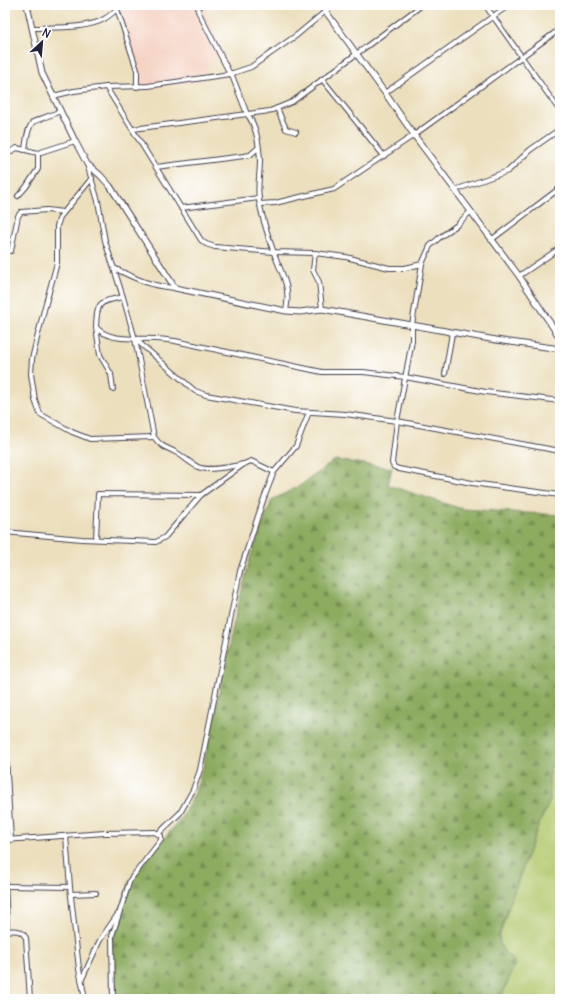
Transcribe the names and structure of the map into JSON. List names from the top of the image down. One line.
{"north":"top right"}
